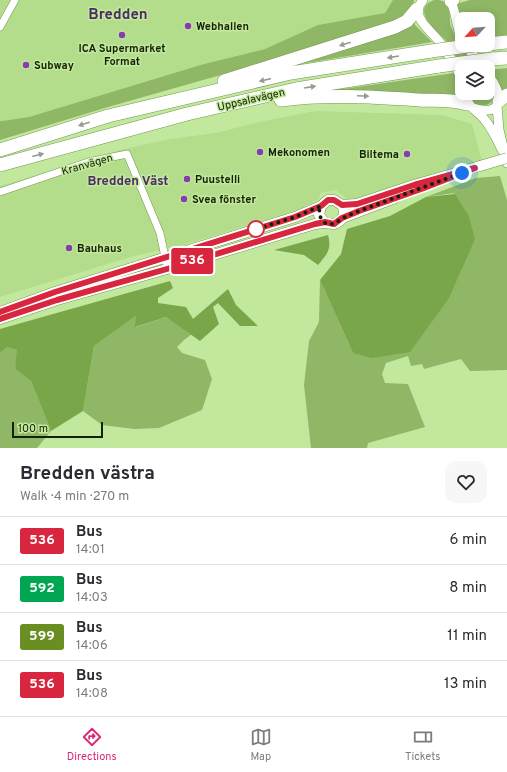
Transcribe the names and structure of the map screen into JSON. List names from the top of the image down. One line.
{"streets":{"highway":["Uppsalavägen"],"street":["Kranvägen"]},"districts":["Bredden","Bredden Väst"],"places":["Webhallen","ICA Supermarket Format","Subway","Mekonomen","Biltema","Puustelli","Svea fönster","Bauhaus"],"lines":["bus line 536"],"scale_bar":"100 m","north":"bottom left","page":{"on_map":"536","scale":"100 m","heading":["Bredden västra","Walk · 4 min · 270 m"],"list":[{"mark":"536","name":"Bus","note":"14:01","value":"6 min"},{"mark":"592","name":"Bus","note":"14:03","value":"8 min"},{"mark":"599","name":"Bus","note":"14:06","value":"11 min"},{"mark":"536","name":"Bus","note":"14:08","value":"13 min"}],"tabs":["Directions","Map","Tickets"]}}
